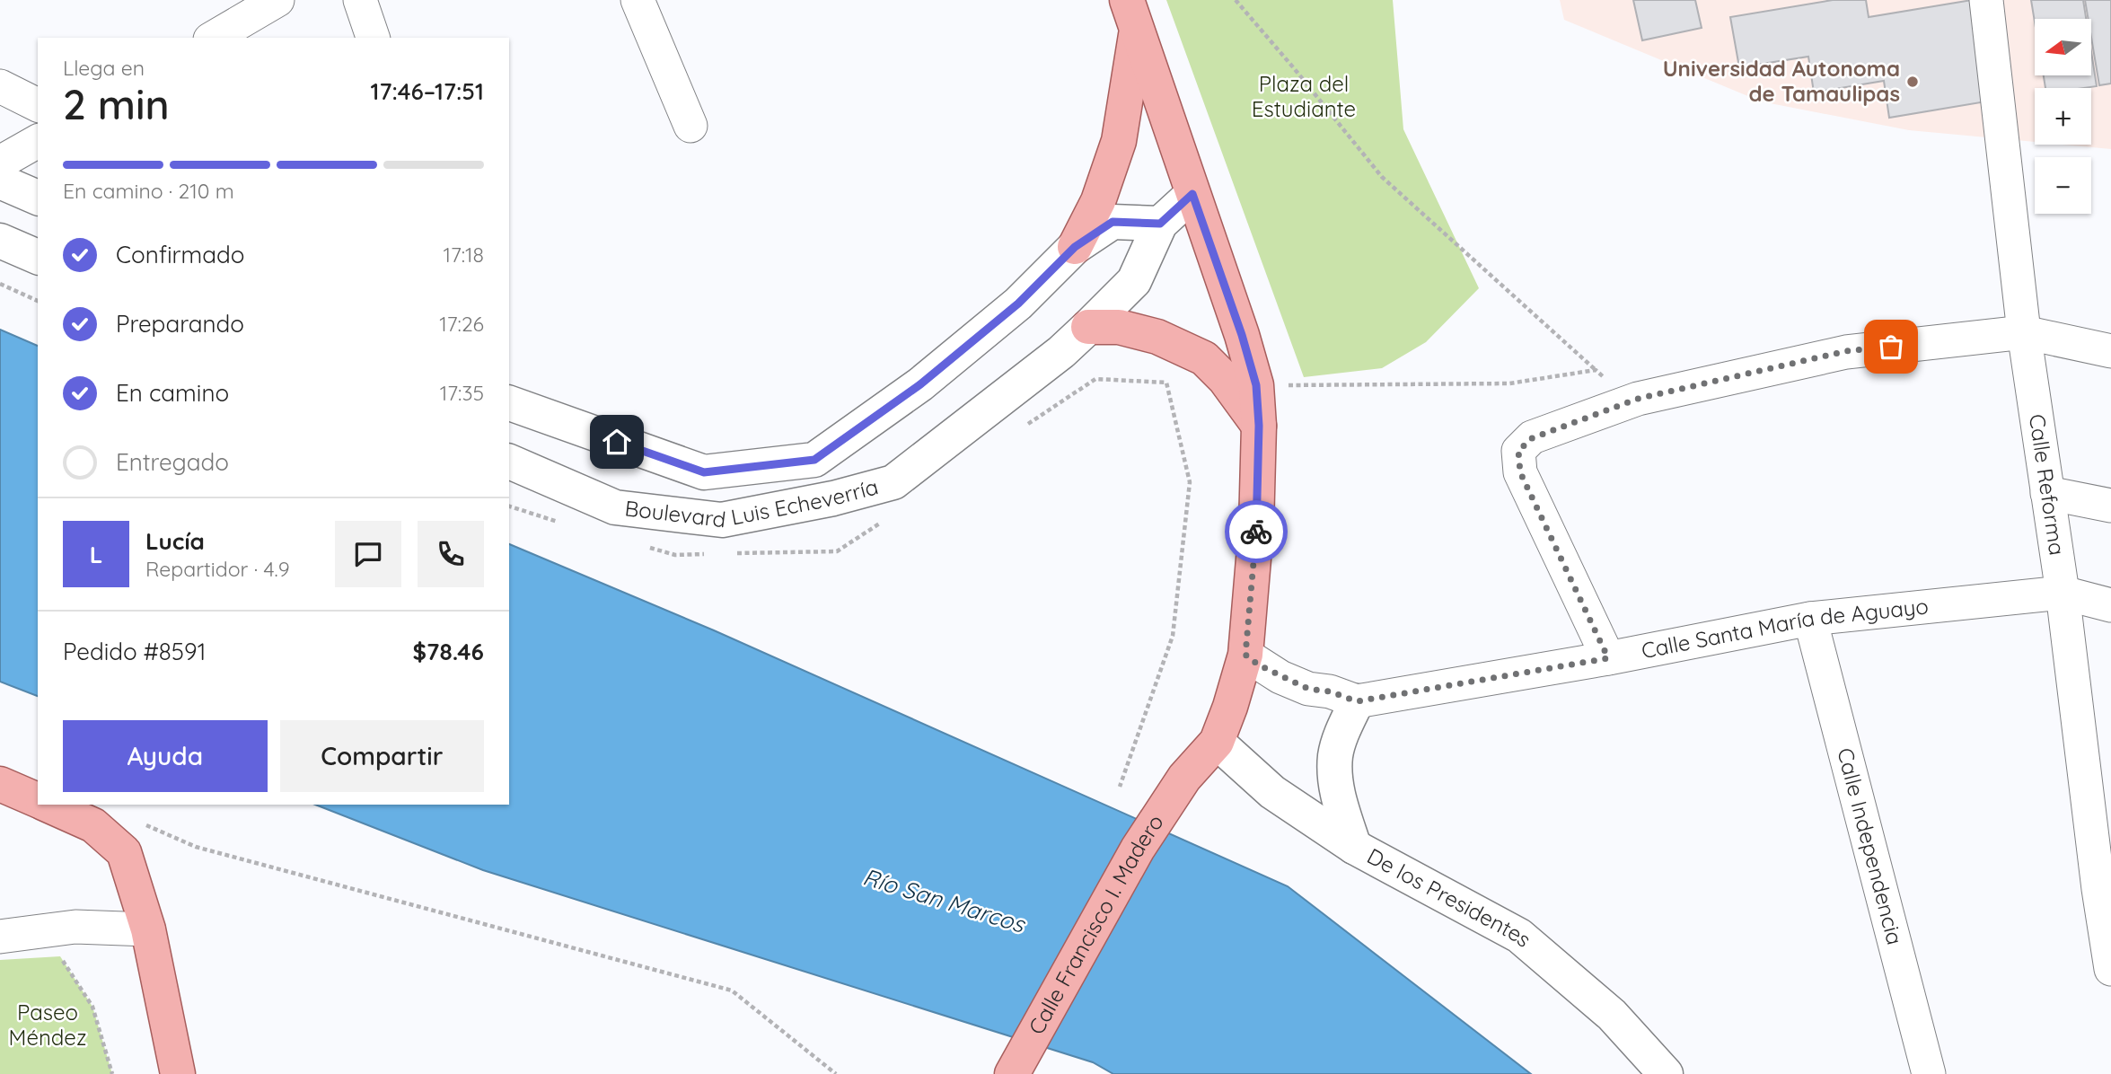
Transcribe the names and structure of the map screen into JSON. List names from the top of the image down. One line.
{"streets":{"main road":["Boulevard Luis Echeverría","De los Presidentes","Calle Francisco I. Madero"],"street":["Calle Reforma","Calle Santa María de Aguayo","Calle Independencia"]},"crossings":[["Calle Reforma","Calle Santa María de Aguayo"],["Calle Santa María de Aguayo","Calle Independencia"],["De los Presidentes","Calle Francisco I. Madero"]],"water":["Río San Marcos"],"parks":["Plaza del Estudiante","Paseo Méndez"],"places":["Universidad Autonoma de Tamaulipas"],"north":"left","page":{"map_buttons":["+","−"],"heading":["2 min","Llega en","17:46–17:51"],"panel":["Lucía","Repartidor · 4.9","Pedido #8591","$78.46"],"bar":"En camino · 210 m","list":[["Confirmado","17:18"],["Preparando","17:26"],["En camino","17:35"],"Entregado"],"round":"L","buttons":["Ayuda","Compartir"]}}
